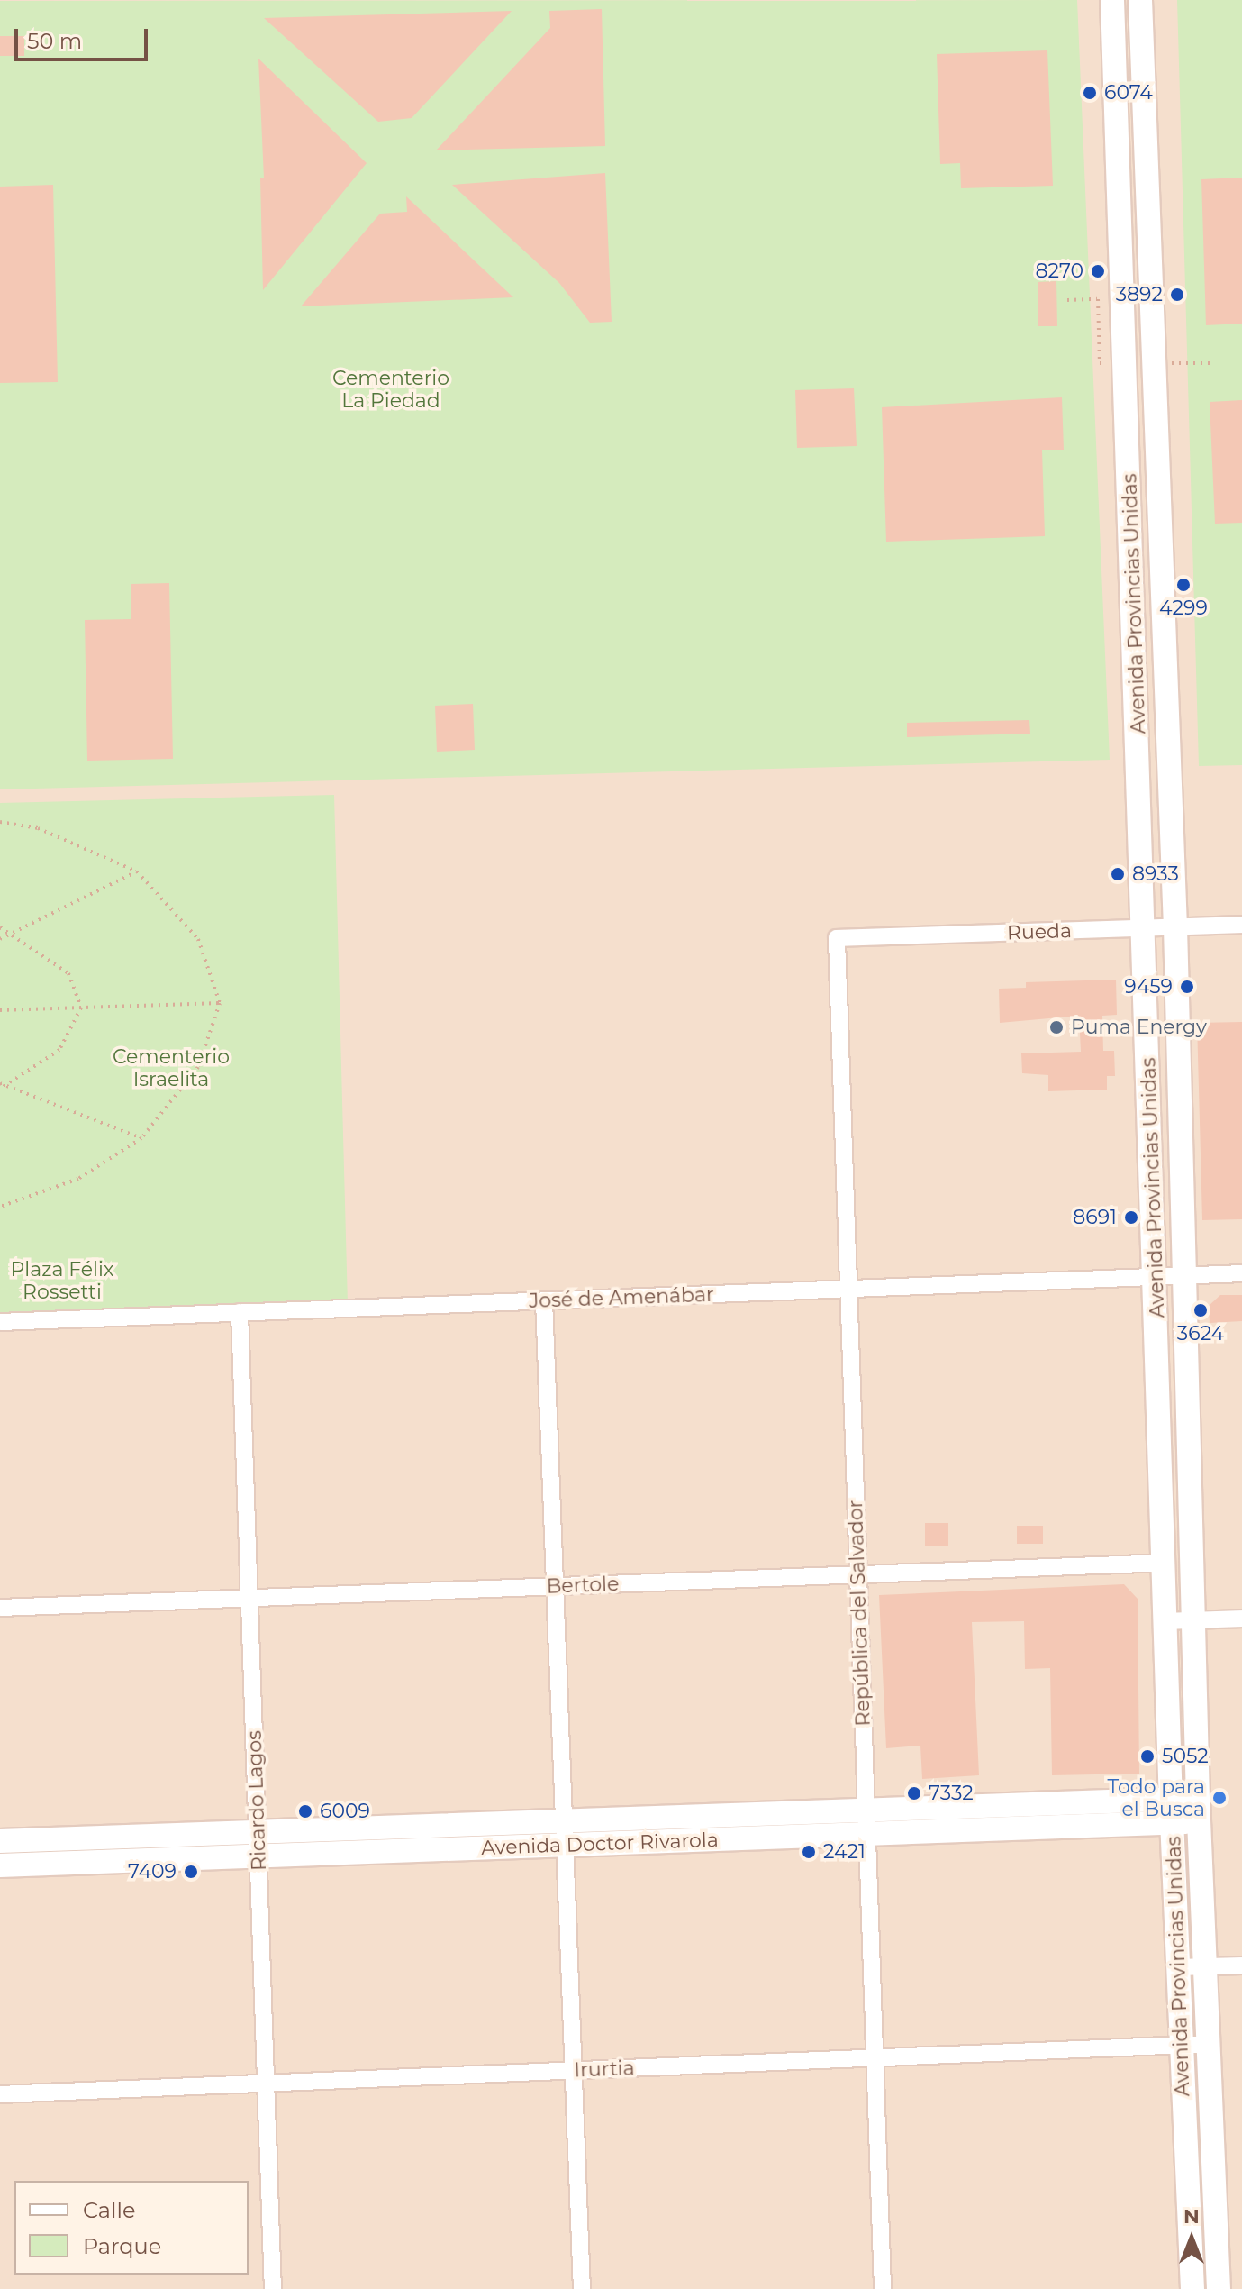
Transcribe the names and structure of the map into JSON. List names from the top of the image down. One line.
{"streets":{"main road":["Avenida Provincias Unidas","Avenida Doctor Rivarola"],"street":["Rueda","José de Amenábar","Bertole","República del Salvador","Ricardo Lagos","Irurtia"]},"crossings":[["Avenida Provincias Unidas","Rueda"],["Avenida Provincias Unidas","José de Amenábar"],["Avenida Provincias Unidas","Bertole"],["Avenida Provincias Unidas","Avenida Doctor Rivarola"],["Avenida Provincias Unidas","Irurtia"],["Rueda","República del Salvador"],["José de Amenábar","República del Salvador"],["José de Amenábar","Ricardo Lagos"],["Bertole","República del Salvador"],["Bertole","Ricardo Lagos"],["República del Salvador","Avenida Doctor Rivarola"],["República del Salvador","Irurtia"],["Ricardo Lagos","Avenida Doctor Rivarola"],["Ricardo Lagos","Irurtia"]],"parks":["Cementerio La Piedad","Cementerio Israelita","Plaza Félix Rossetti"],"places":["6074","8270","3892","4299","8933","9459","Puma Energy","8691","3624","5052","7332","Todo para el Busca","6009","2421","7409"],"legend":["Calle","Parque"],"scale_bar":"50 m","north":"top"}
